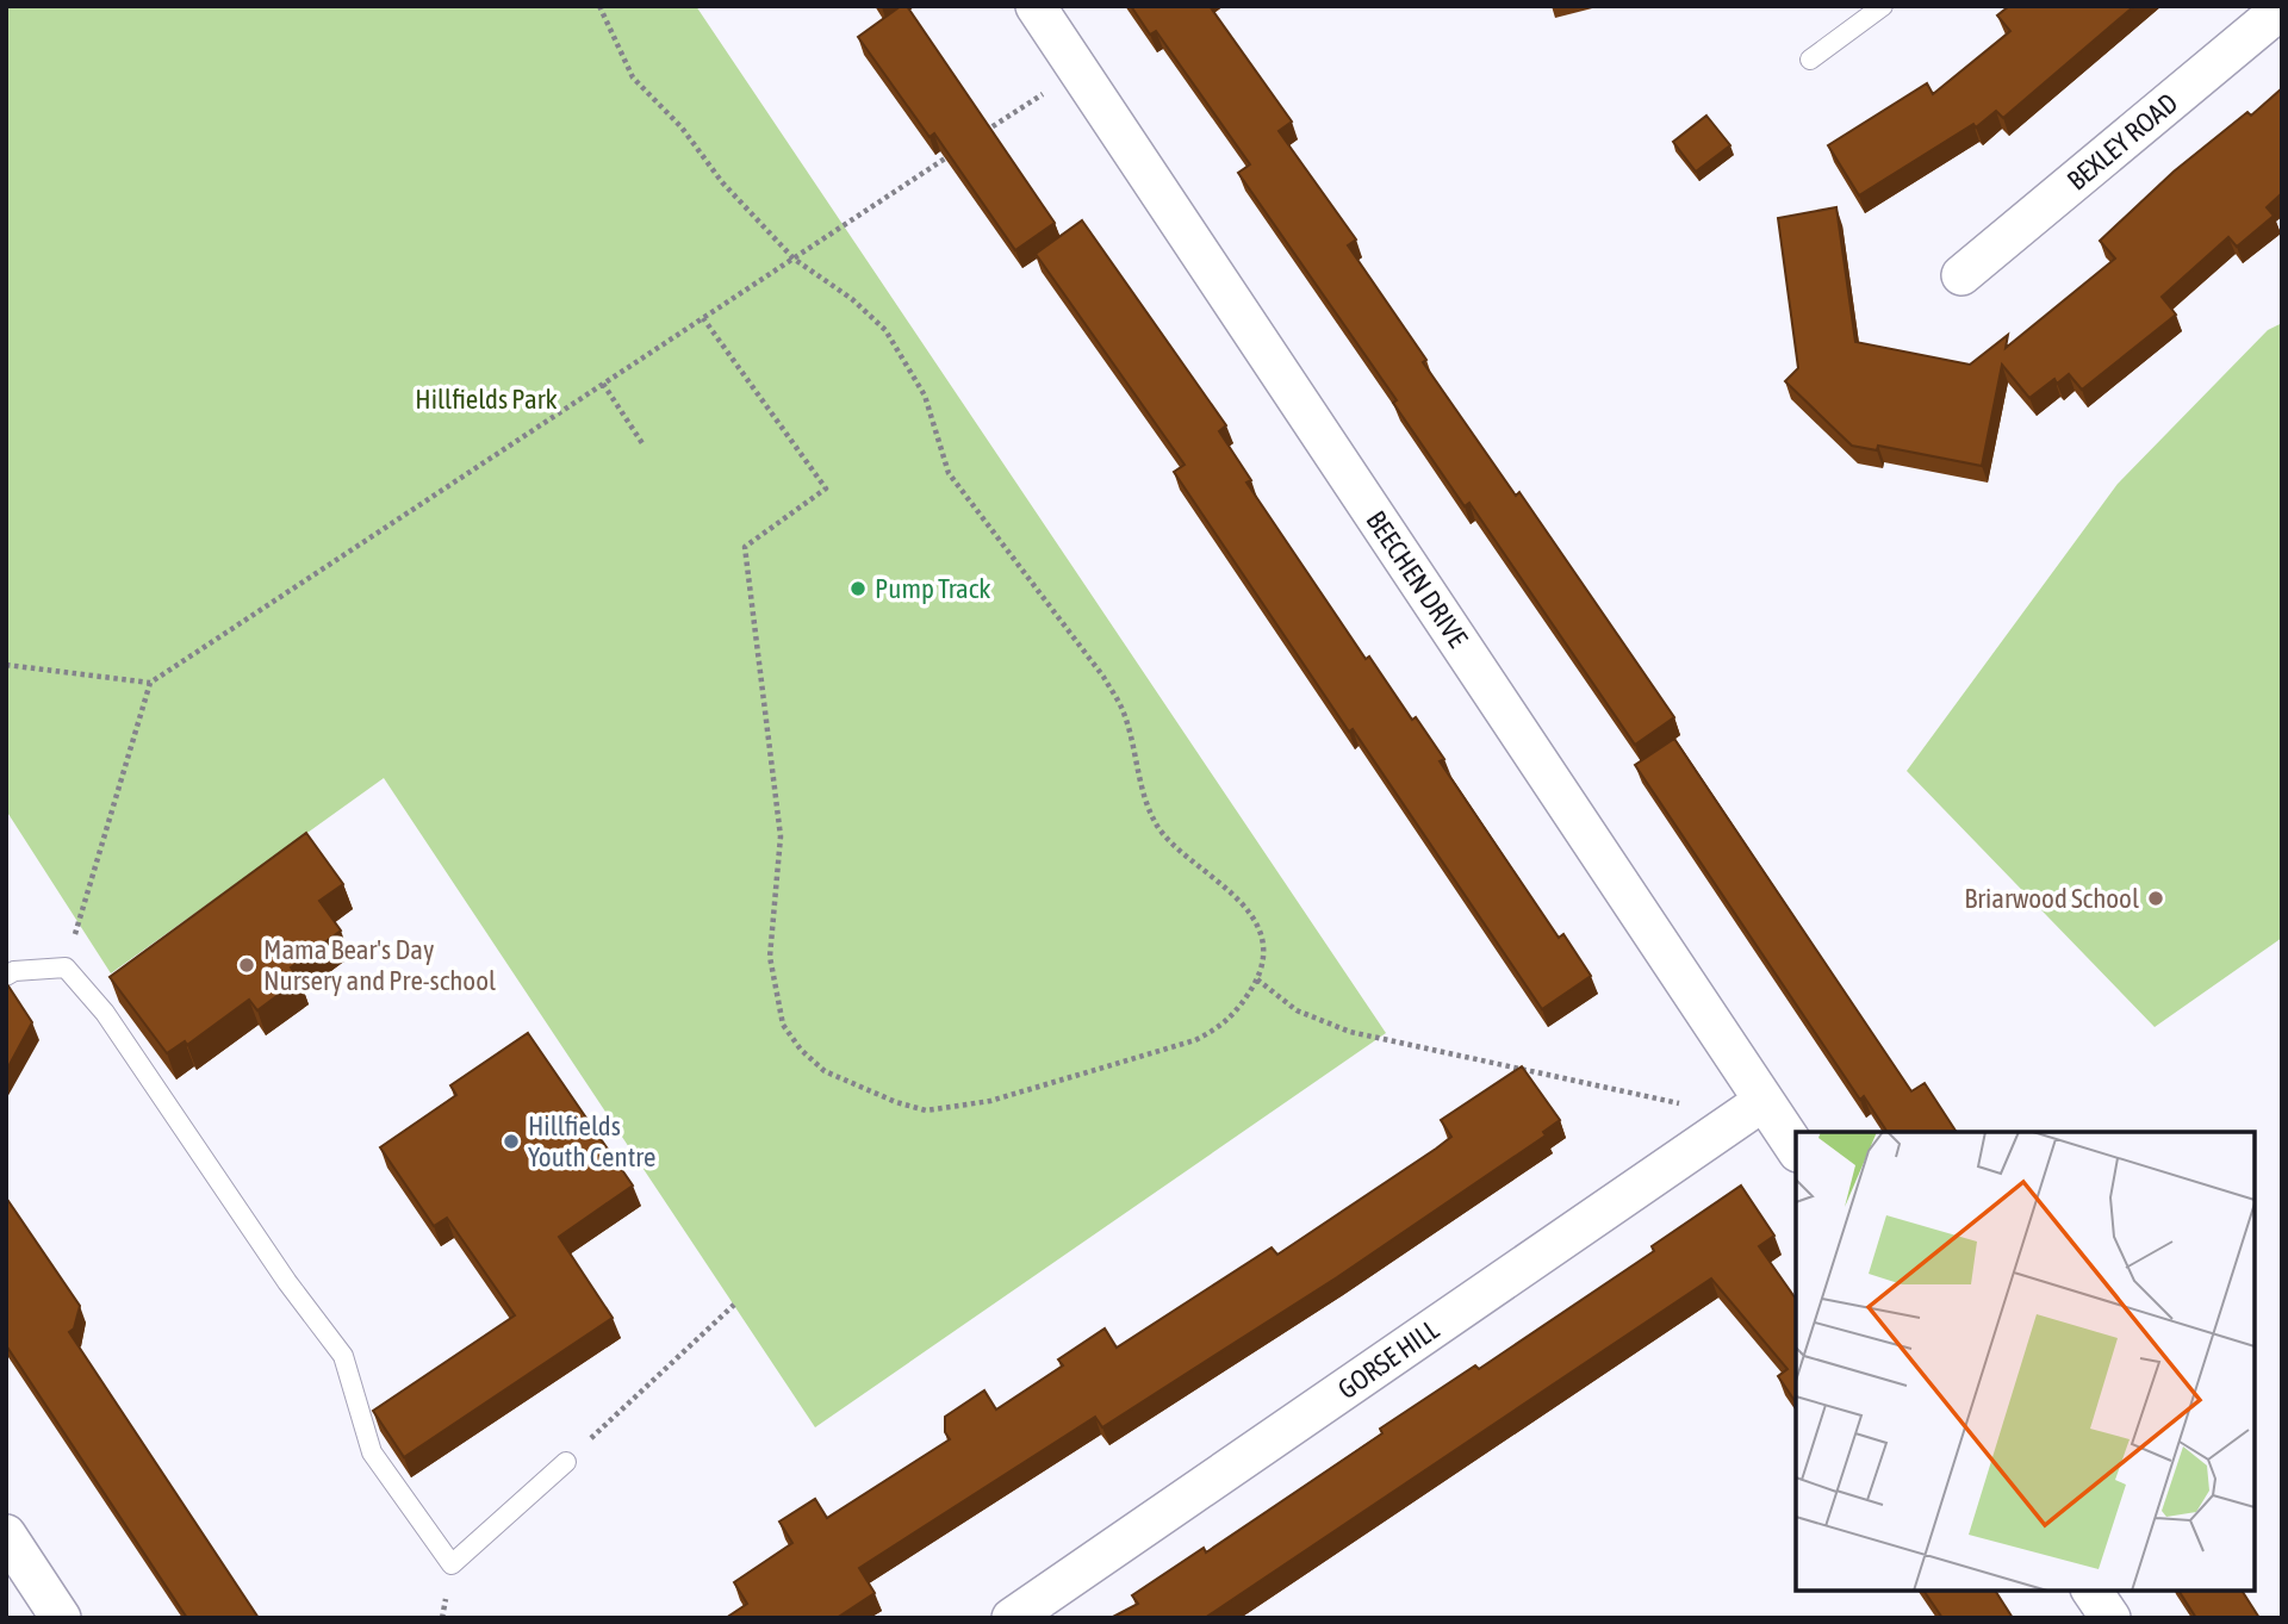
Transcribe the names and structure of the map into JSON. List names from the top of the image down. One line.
{"streets":{"street":["BEXLEY ROAD","BEECHEN DRIVE","GORSE HILL"]},"crossings":[["BEECHEN DRIVE","GORSE HILL"]],"parks":["Hillfields Park"],"places":["Pump Track","Briarwood School","Mama Bear's Day Nursery and Pre-school","Hillfields Youth Centre"]}
